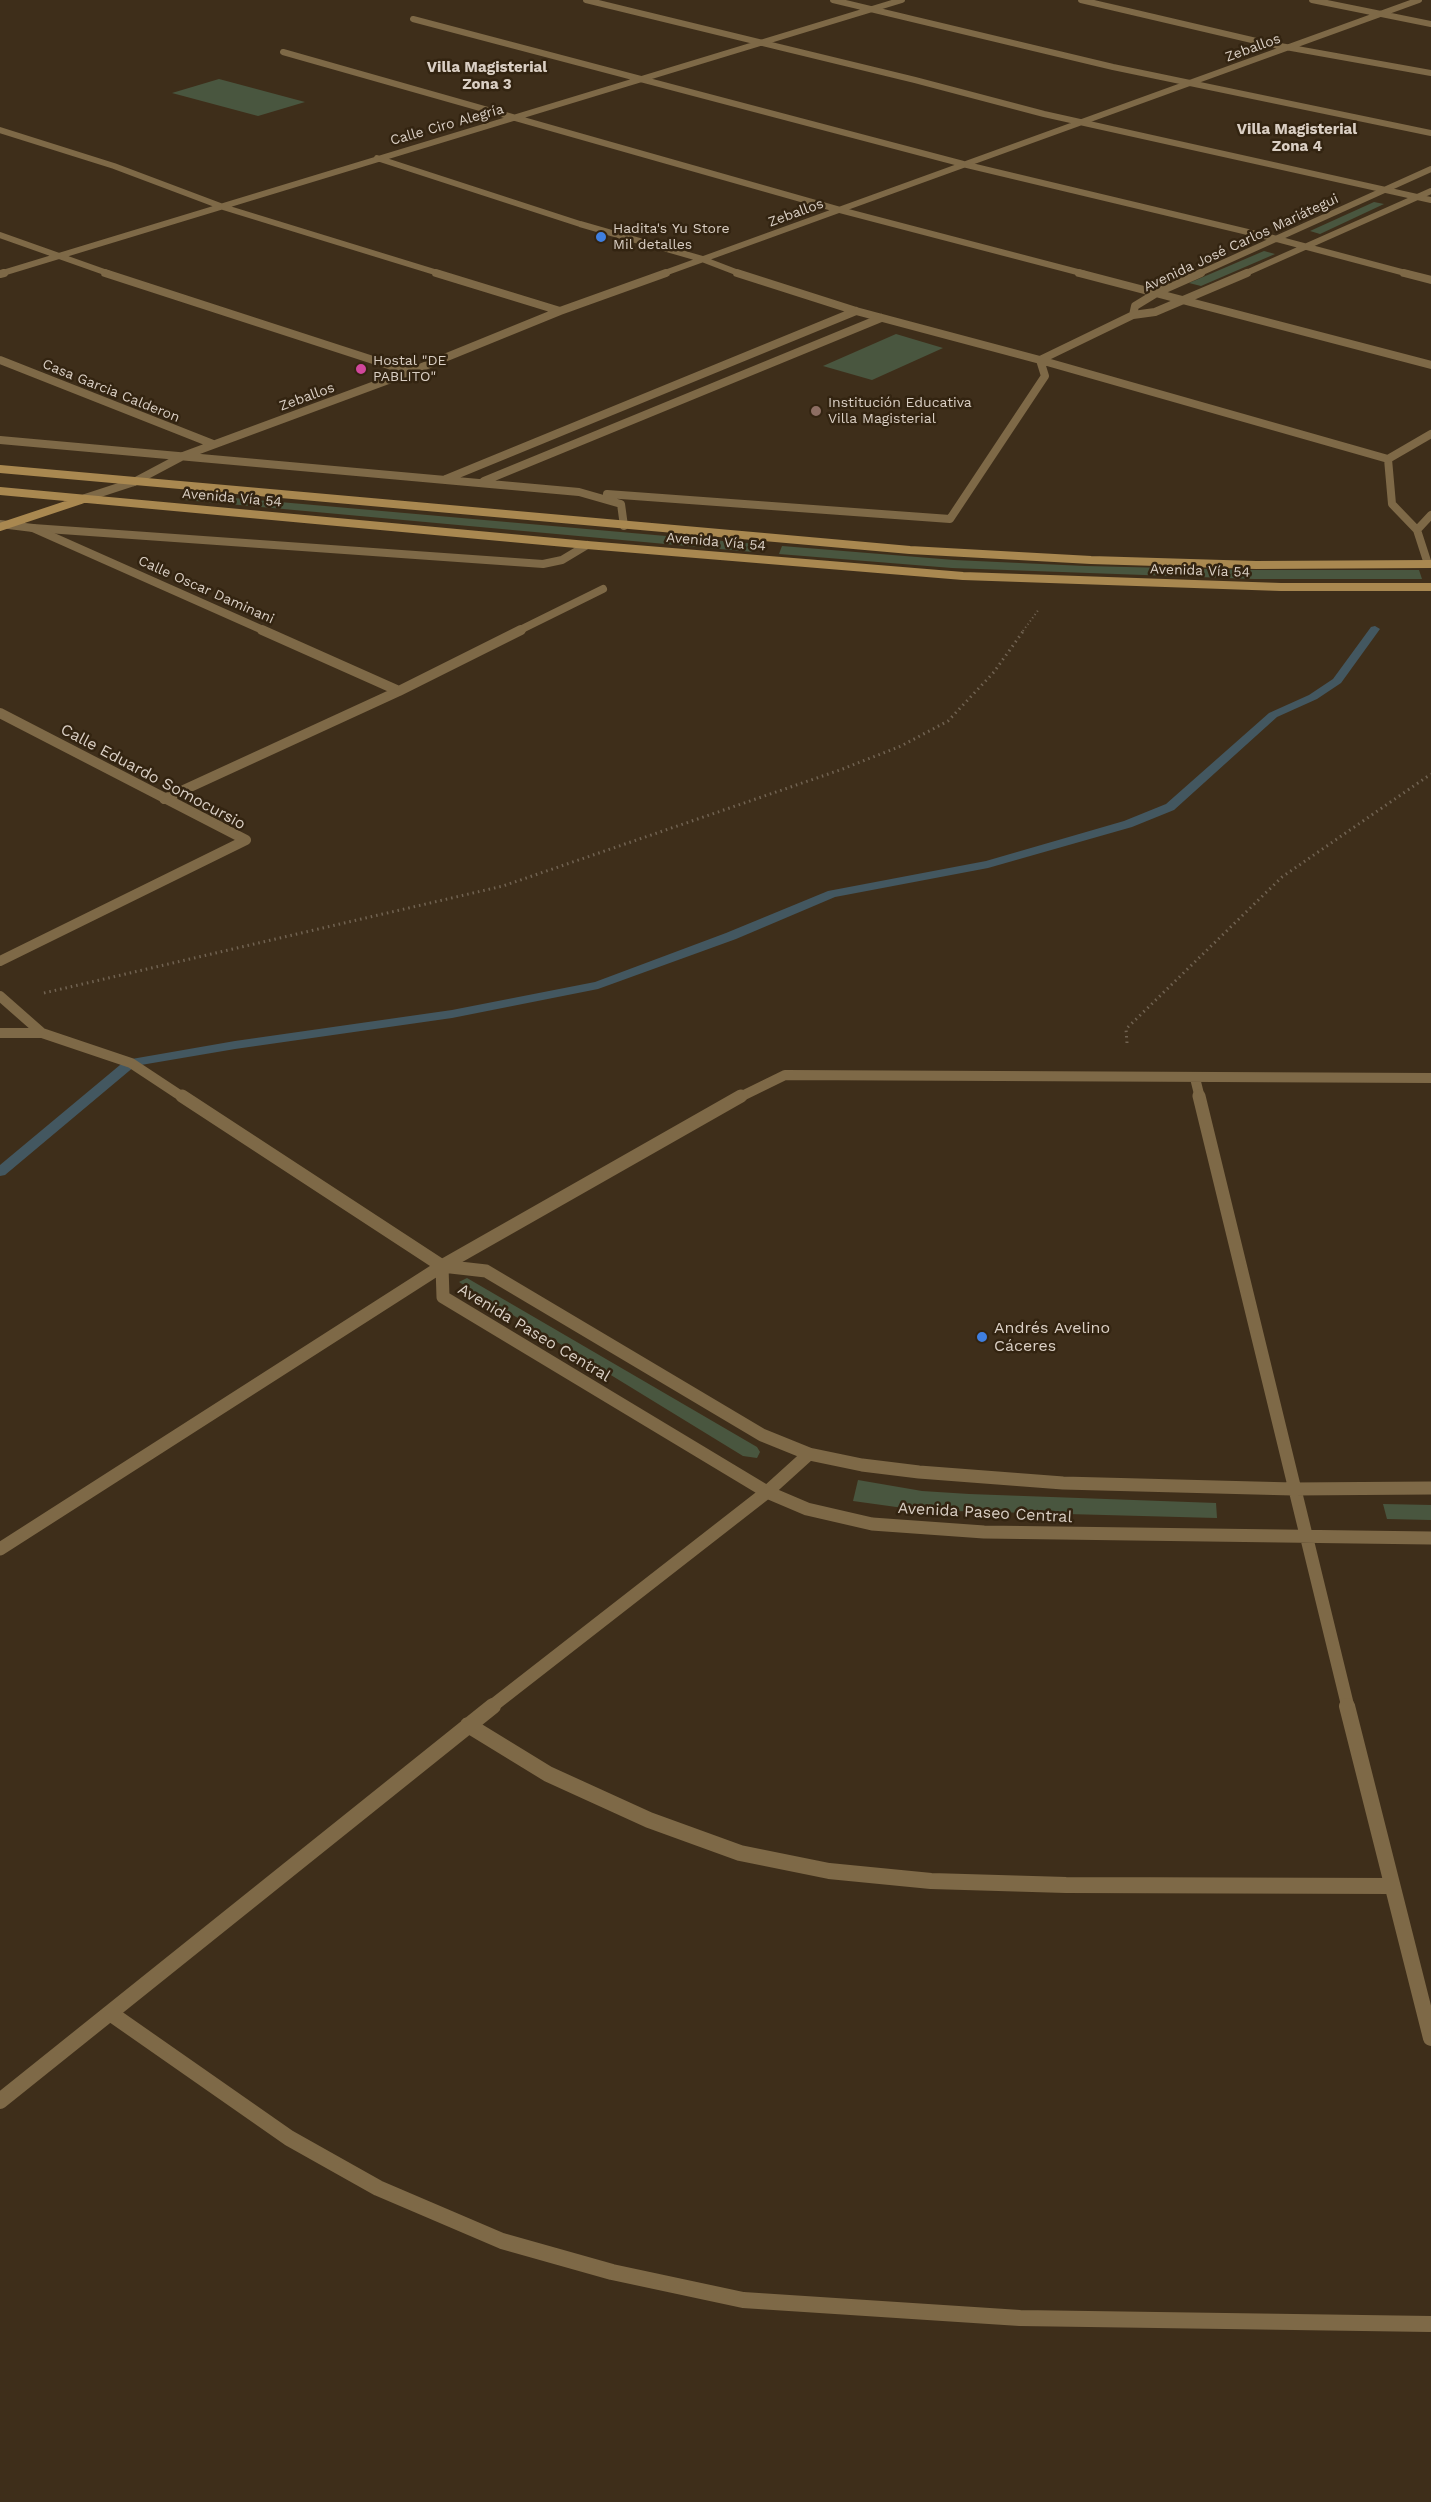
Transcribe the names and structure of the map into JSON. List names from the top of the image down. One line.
{"streets":{"main road":["Avenida Vía 54"],"street":["Zeballos","Calle Ciro Alegría","Avenida José Carlos Mariátegui","Casa Garcia Calderon","Calle Oscar Daminani","Calle Eduardo Somocursio","Avenida Paseo Central"]},"crossings":[["Zeballos","Casa Garcia Calderon"],["Zeballos","Avenida Vía 54"]],"districts":["Villa Magisterial Zona 3","Villa Magisterial Zona 4"],"places":["Hadita's Yu Store Mil detalles","Hostal \"DE PABLITO\"","Institución Educativa Villa Magisterial","Andrés Avelino Cáceres"]}
